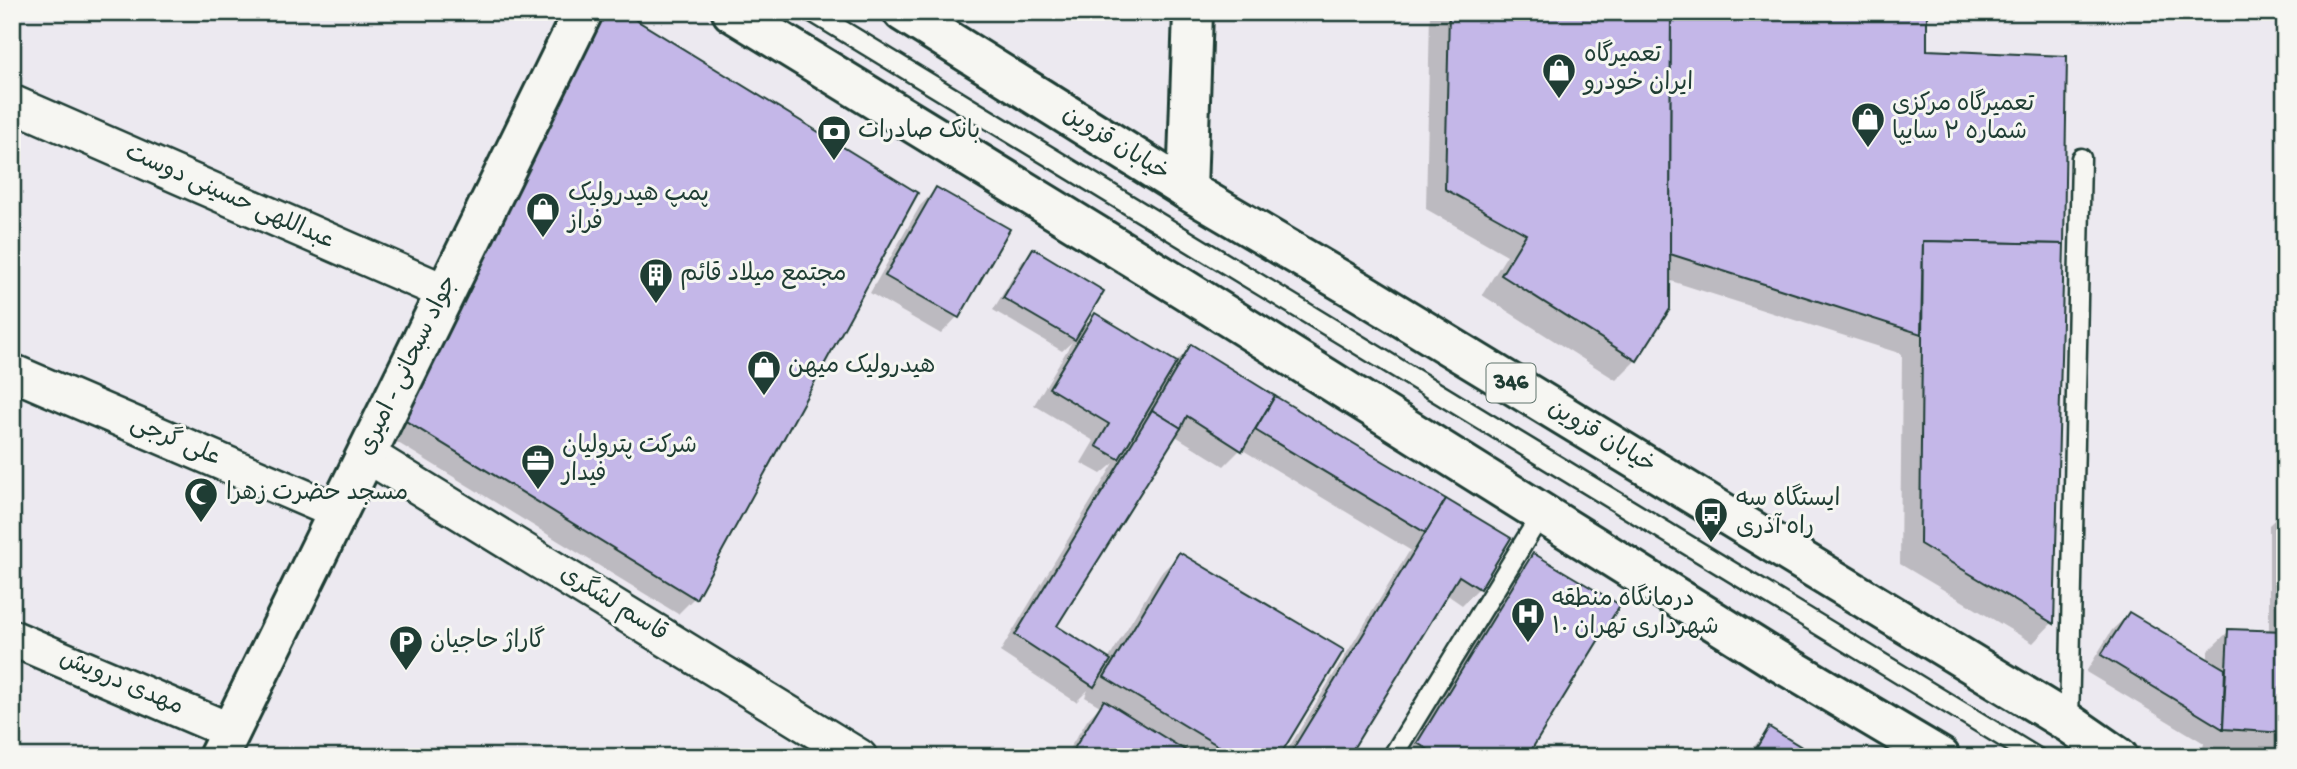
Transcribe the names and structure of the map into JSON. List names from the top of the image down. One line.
{"streets":{"main road":["خیابان قزوین","جواد سبحانی - امیری","346"],"street":["عبداللهی حسینی دوست","علی گرجی","قاسم لشگری","مهدی درویش"]},"crossings":[["عبداللهی حسینی دوست","جواد سبحانی - امیری"],["جواد سبحانی - امیری","علی گرجی"],["جواد سبحانی - امیری","قاسم لشگری"],["جواد سبحانی - امیری","مهدی درویش"]],"places":{"shop":["تعمیرگاه ایران خودرو","تعمیرگاه مرکزی شماره ۲ سایپا","پمپ هیدرولیک فراز","هیدرولیک میهن"],"bank":["بانک صادرات"],"building":["مجتمع میلاد قائم"],"office":["شرکت پترولیان فیدار"],"mosque":["مسجد حضرت زهرا"],"bus stop":["ایستگاه سه راه آذری"],"hospital":["درمانگاه منطقه ۱۰ شهرداری تهران"],"parking":["گاراژ حاجیان"]}}
